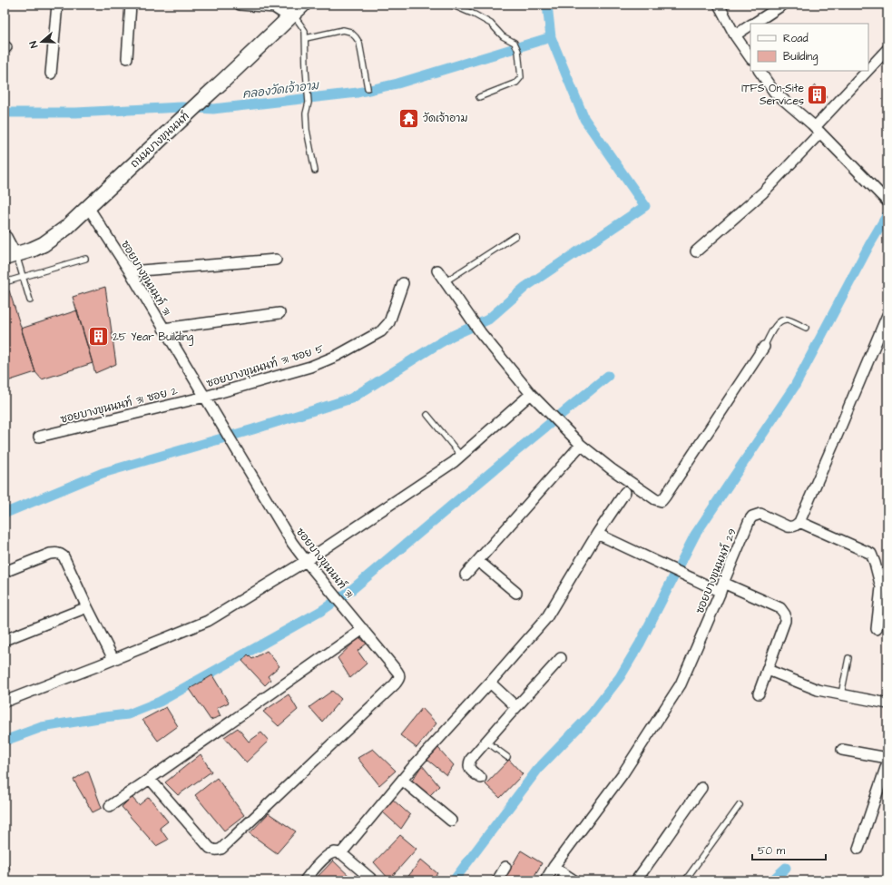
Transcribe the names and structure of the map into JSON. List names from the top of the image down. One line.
{"streets":{"street":["ถนนบางขุนนนท์","ซอยบางขุนนนท์ 31","ซอยบางขุนนนท์ 31 ซอย 5","ซอยบางขุนนนท์ 31 ซอย 2","ซอยบางขุนนนท์ 29"]},"crossings":[["ถนนบางขุนนนท์","ซอยบางขุนนนท์ 31"],["ซอยบางขุนนนท์ 31","ซอยบางขุนนนท์ 31 ซอย 5"],["ซอยบางขุนนนท์ 31","ซอยบางขุนนนท์ 31 ซอย 2"],["ซอยบางขุนนนท์ 31 ซอย 5","ซอยบางขุนนนท์ 31 ซอย 2"]],"water":["คลองวัดเจ้าอาม"],"places":{"building":["ITFS On-Site Services","25 Year Building"],"temple":["วัดเจ้าอาม"]},"legend":["Road","Building"],"scale_bar":"50 m","north":"left"}
